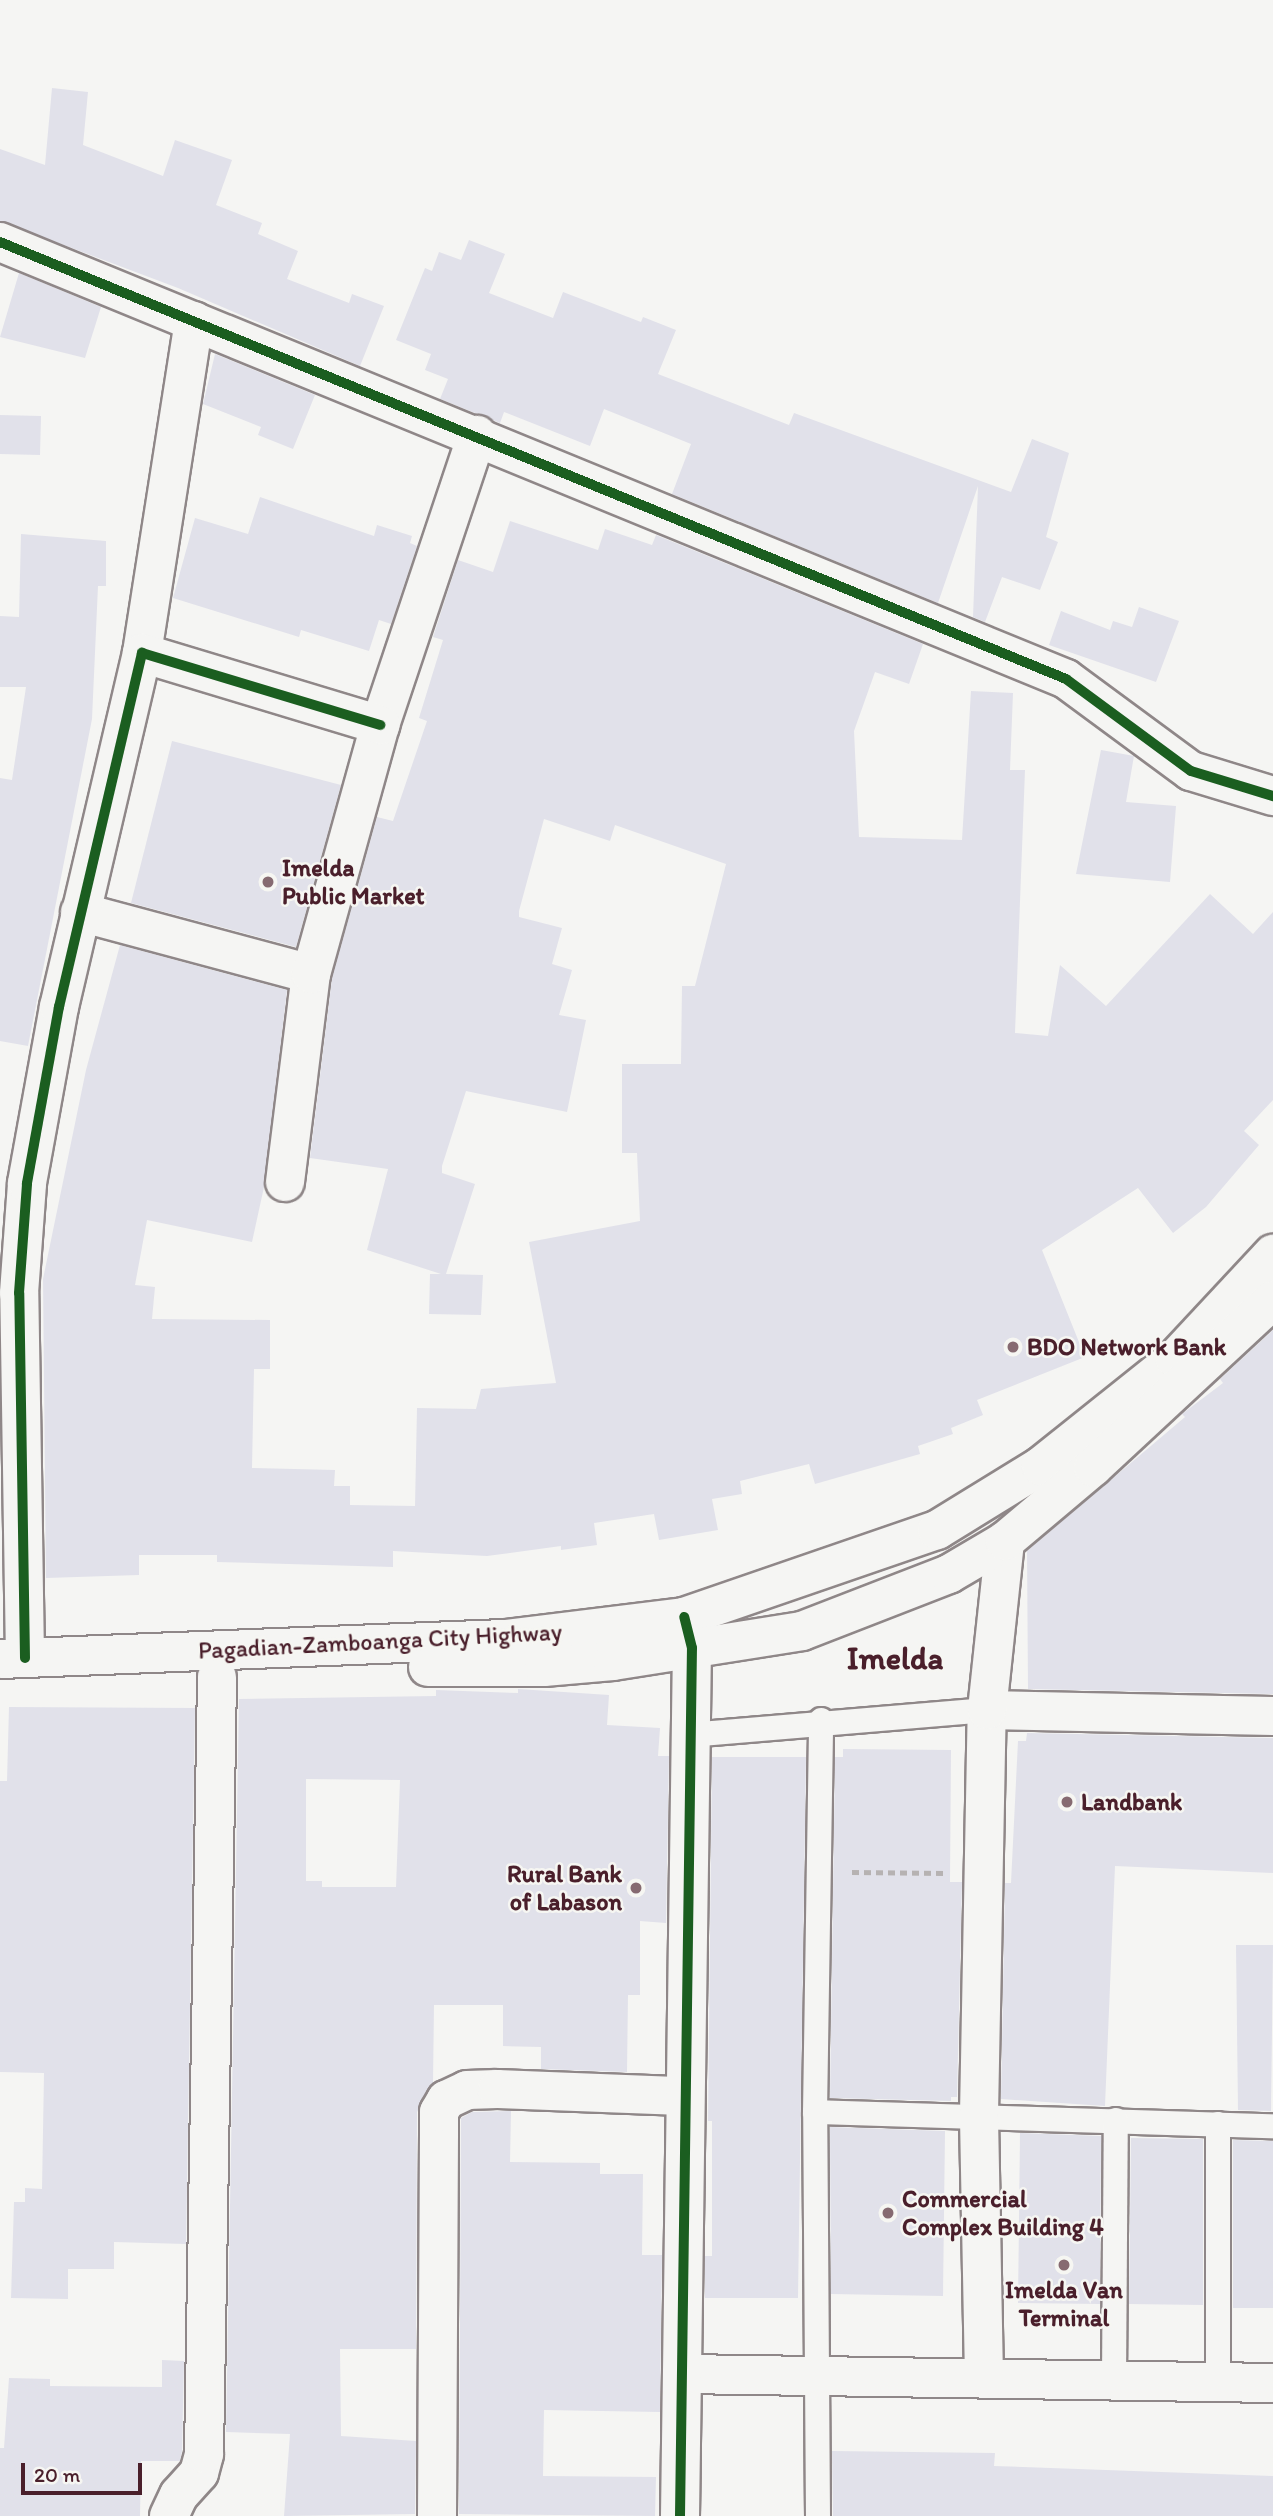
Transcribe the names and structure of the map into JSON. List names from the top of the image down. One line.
{"streets":{"main road":["Pagadian-Zamboanga City Highway"]},"districts":["Imelda"],"places":["Imelda Public Market","BDO Network Bank","Landbank","Rural Bank of Labason","Commercial Complex Building 4","Imelda Van Terminal"],"scale_bar":"20 m"}
